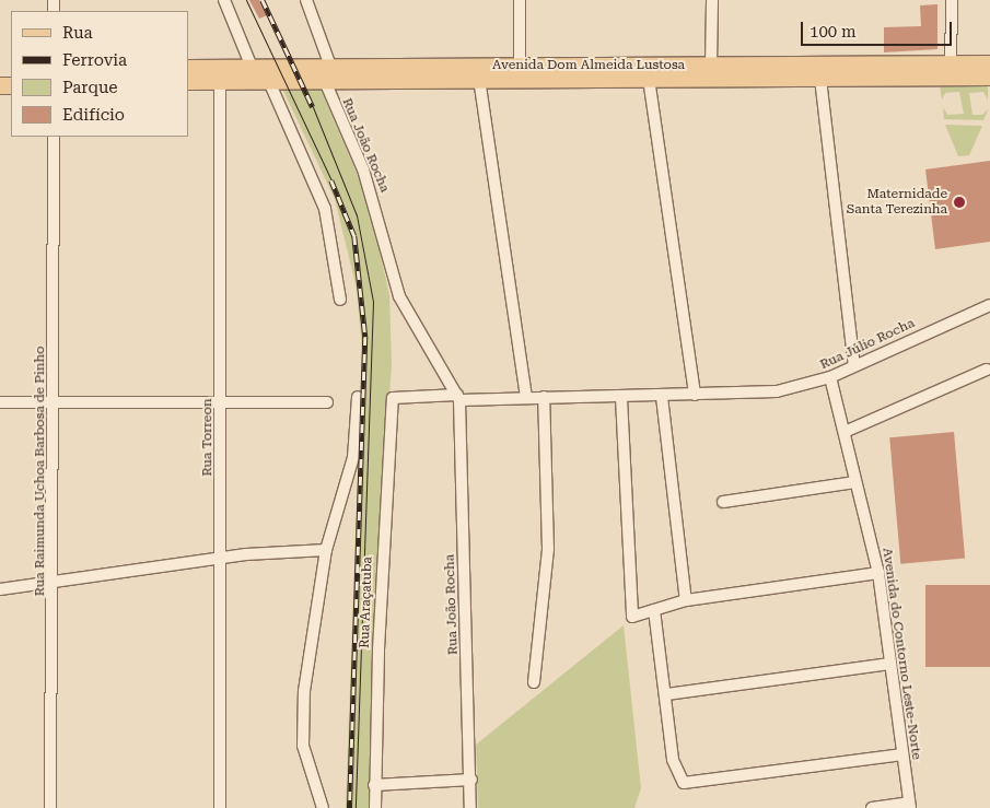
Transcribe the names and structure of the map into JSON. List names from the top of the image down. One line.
{"streets":{"main road":["Avenida Dom Almeida Lustosa"],"street":["Rua João Rocha","Rua Júlio Rocha","Rua Torreon","Rua Raimunda Uchoa Barbosa de Pinho","Rua Araçatuba","Avenida do Contorno Leste-Norte"]},"crossings":[["Avenida Dom Almeida Lustosa","Rua João Rocha"],["Avenida Dom Almeida Lustosa","Rua Torreon"],["Rua João Rocha","Rua Araçatuba"],["Rua Júlio Rocha","Avenida do Contorno Leste-Norte"]],"places":["Maternidade Santa Terezinha"],"legend":["Rua","Ferrovia","Parque","Edifício"],"scale_bar":"100 m"}
